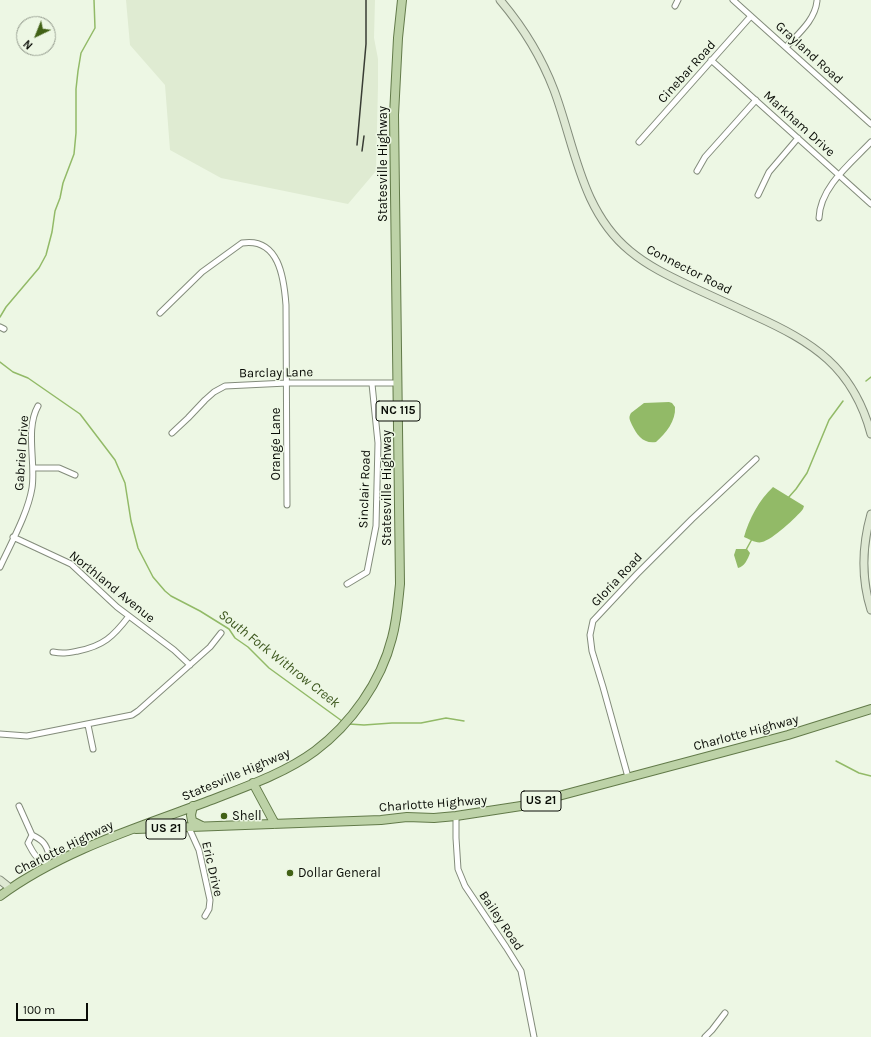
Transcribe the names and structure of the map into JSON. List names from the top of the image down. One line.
{"streets":{"main road":["Statesville Highway","NC 115","Charlotte Highway","US 21"],"street":["Grayland Road","Cinebar Road","Markham Drive","Connector Road","Barclay Lane","Orange Lane","Gabriel Drive","Sinclair Road","Gloria Road","Northland Avenue","Eric Drive","Bailey Road"]},"crossings":[["Grayland Road","Cinebar Road"],["Cinebar Road","Markham Drive"],["Statesville Highway","Barclay Lane"],["Statesville Highway","Charlotte Highway"],["Barclay Lane","Orange Lane"],["Barclay Lane","Sinclair Road"],["Gabriel Drive","Northland Avenue"],["Gloria Road","Charlotte Highway"],["Charlotte Highway","Eric Drive"],["Charlotte Highway","Bailey Road"]],"water":["South Fork Withrow Creek"],"places":["Shell","Dollar General"],"scale_bar":"100 m","north":"bottom left"}
